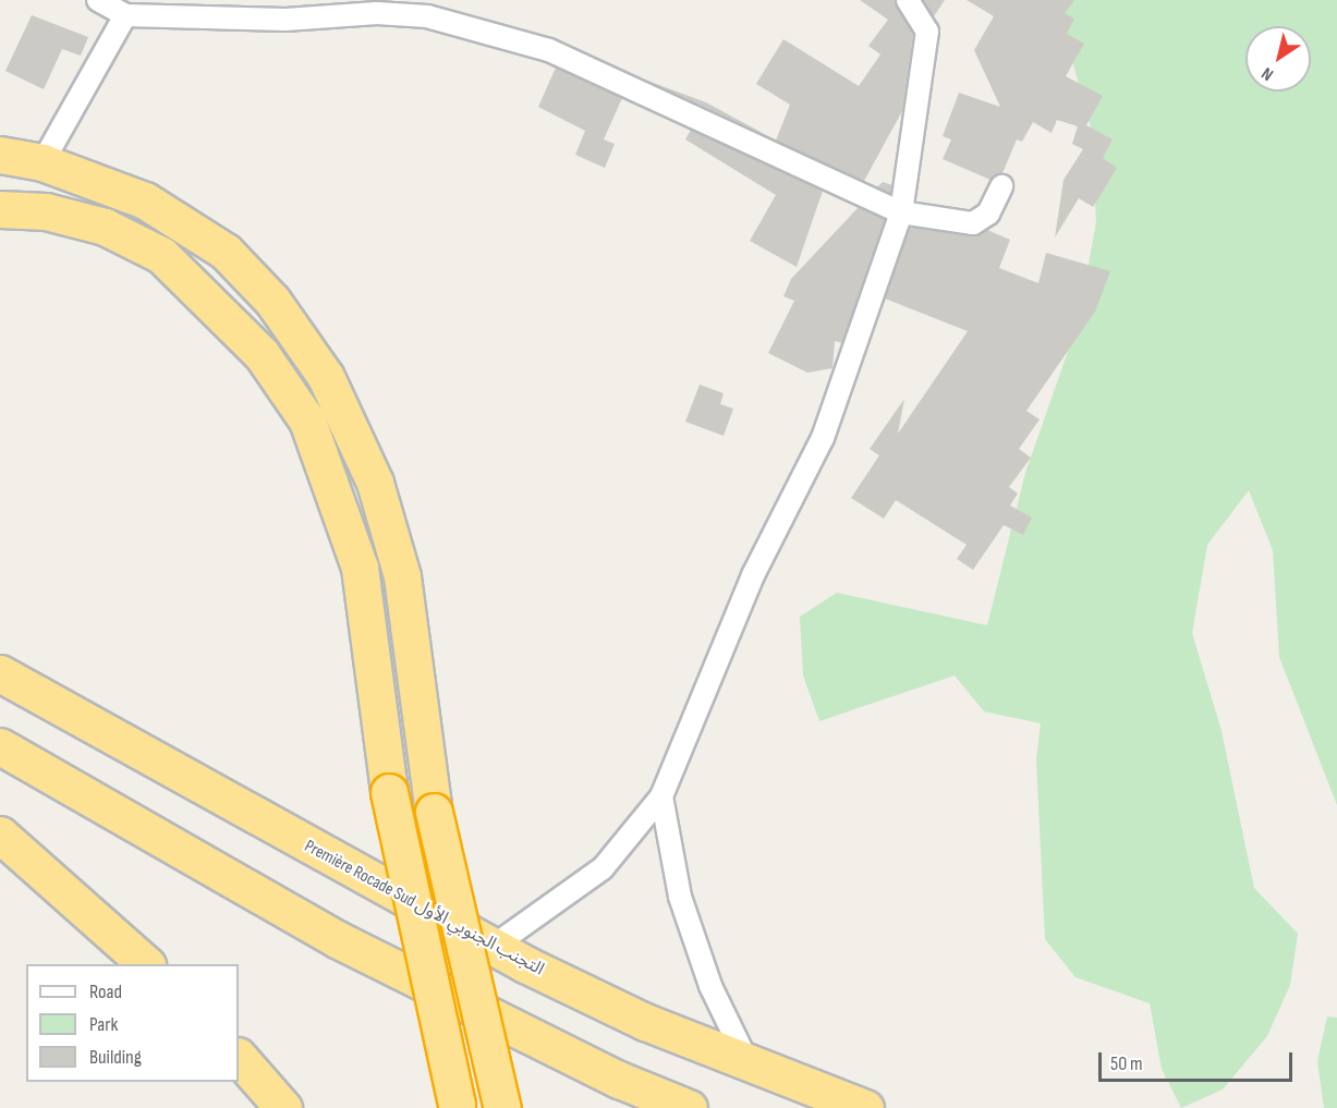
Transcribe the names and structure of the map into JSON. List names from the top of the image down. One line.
{"streets":{"highway":["Première Rocade Sud التجنب الجنوبي الأول"]},"legend":["Road","Park","Building"],"scale_bar":"50 m","north":"bottom left"}
